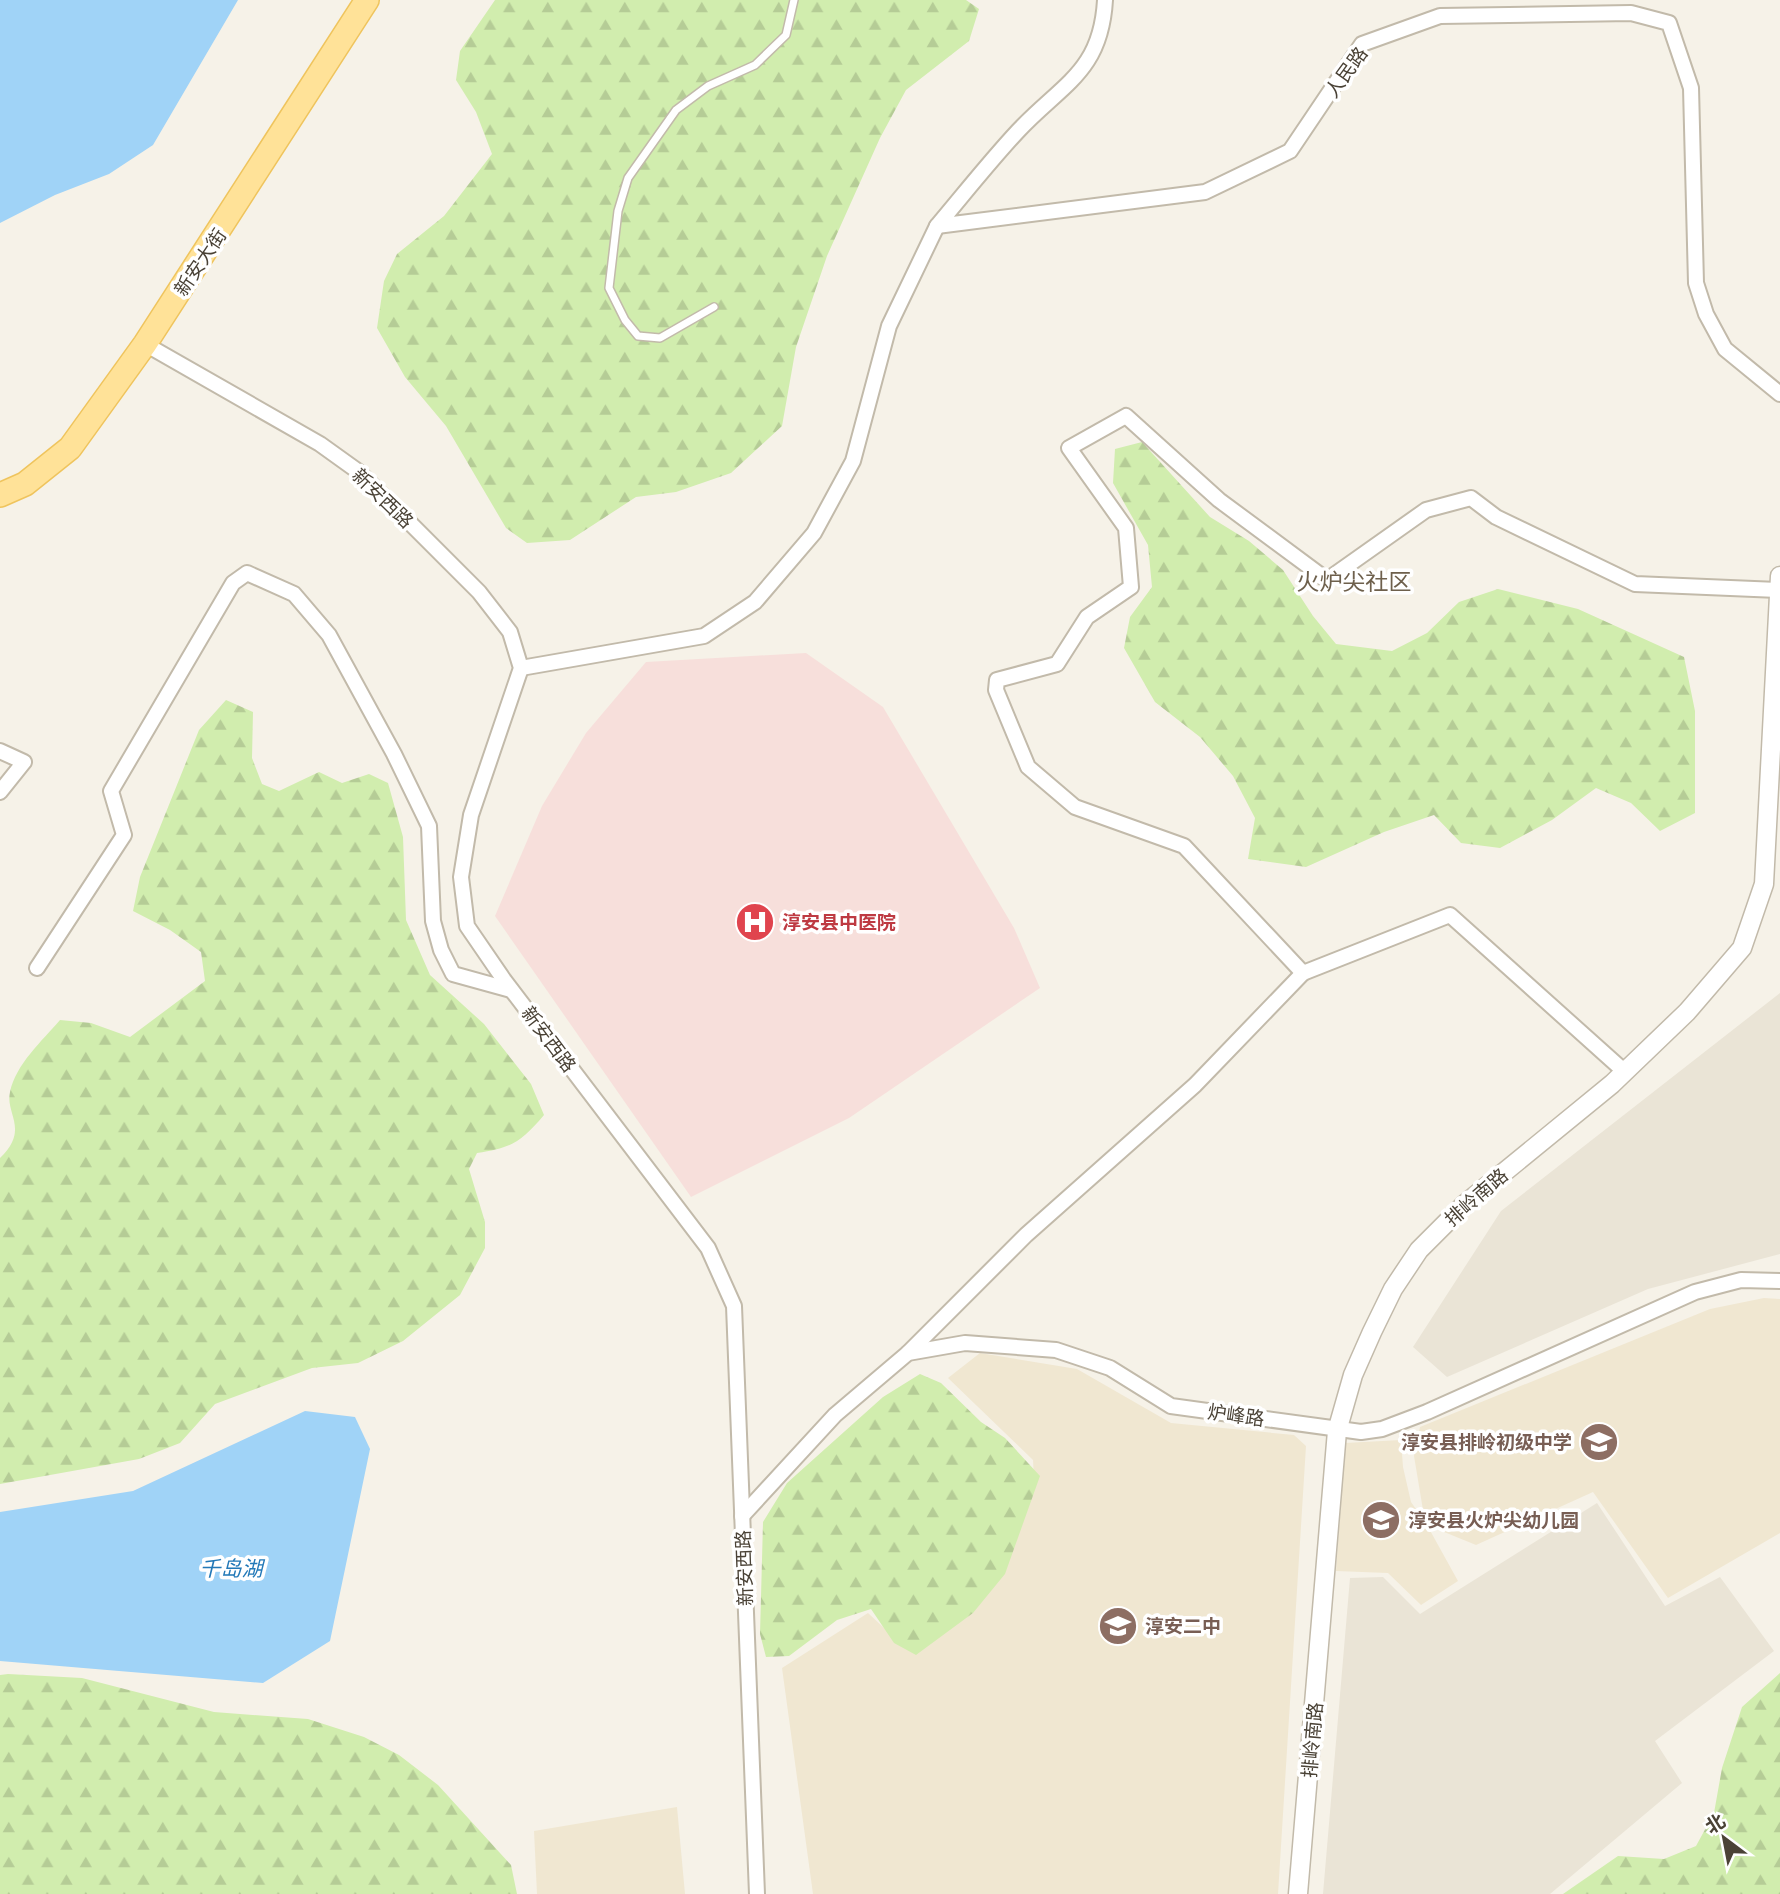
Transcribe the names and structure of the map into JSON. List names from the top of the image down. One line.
{"streets":{"main road":["新安大街"],"street":["人民路","新安西路","排岭南路","炉峰路"]},"crossings":[["新安大街","新安西路"],["排岭南路","炉峰路"]],"districts":["火炉尖社区"],"water":["千岛湖"],"places":{"hospital":["淳安县中医院"],"school or university":["淳安县排岭初级中学","淳安县火炉尖幼儿园","淳安二中"]},"north":"top left"}
